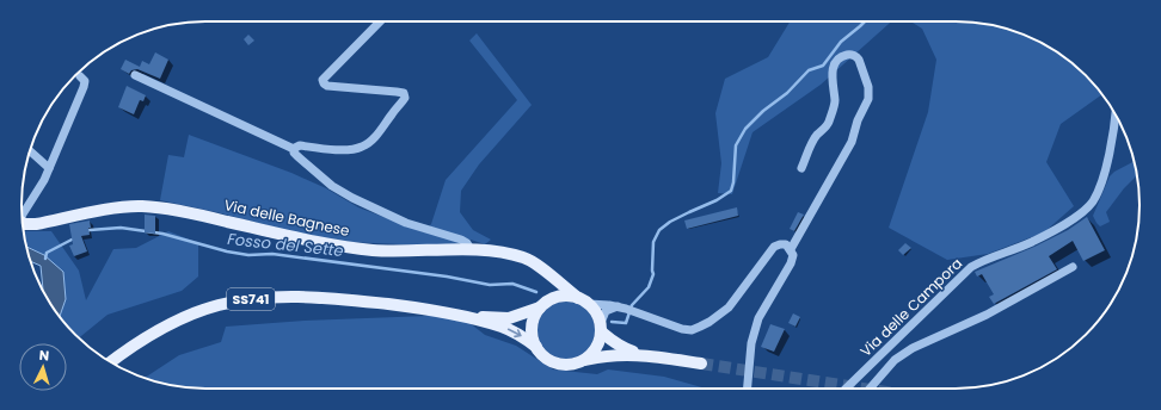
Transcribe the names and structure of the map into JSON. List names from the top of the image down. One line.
{"streets":{"main road":["Via delle Bagnese","SS741"],"street":["Via delle Campora"]},"crossings":[["Via delle Bagnese","SS741"]],"water":["Fosso del Sette"],"north":"top"}
